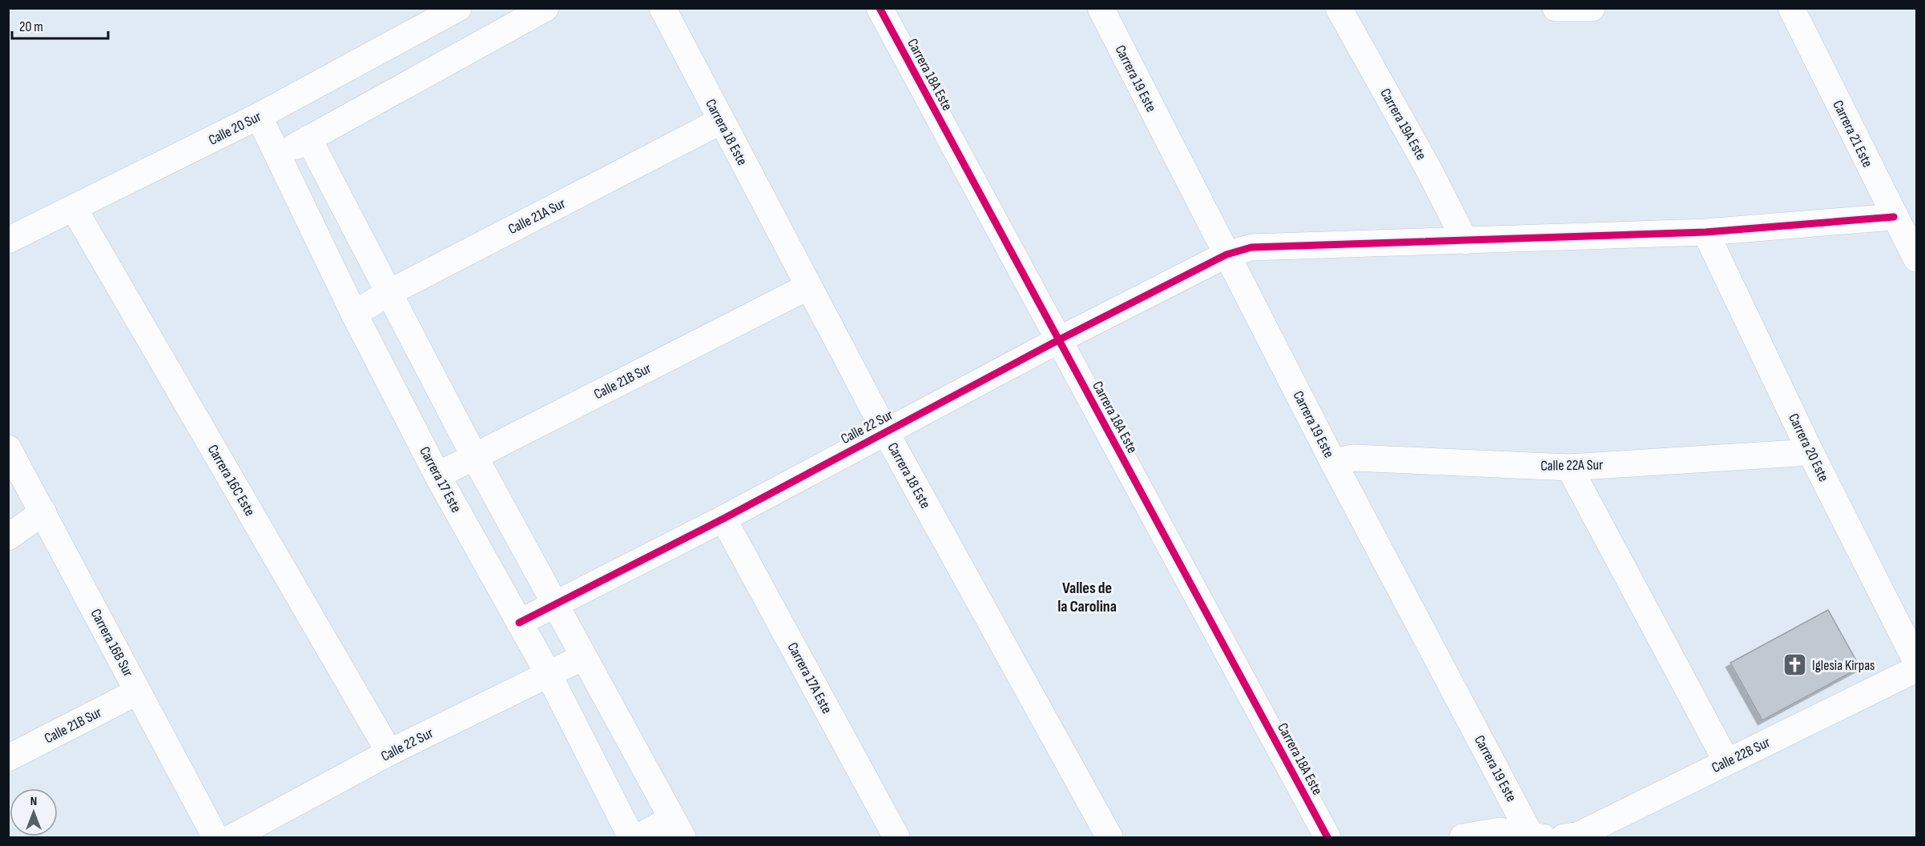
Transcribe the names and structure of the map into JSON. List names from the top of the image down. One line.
{"streets":{"street":["Carrera 18A Este","Carrera 19 Este","Carrera 19A Este","Calle 20 Sur","Carrera 18 Este","Carrera 21 Este","Calle 21A Sur","Calle 21B Sur","Calle 22 Sur","Carrera 20 Este","Calle 22A Sur","Carrera 17 Este","Carrera 16C Este","Carrera 16B Sur","Carrera 17A Este","Calle 22B Sur"]},"crossings":[["Carrera 18A Este","Calle 22 Sur"],["Carrera 19 Este","Calle 22 Sur"],["Carrera 19 Este","Calle 22A Sur"],["Carrera 19A Este","Calle 22 Sur"],["Calle 20 Sur","Carrera 17 Este"],["Calle 20 Sur","Carrera 16C Este"],["Carrera 18 Este","Calle 21A Sur"],["Carrera 18 Este","Calle 21B Sur"],["Carrera 18 Este","Calle 22 Sur"],["Carrera 21 Este","Calle 22 Sur"],["Calle 21A Sur","Carrera 17 Este"],["Calle 21B Sur","Carrera 17 Este"],["Calle 21B Sur","Carrera 16B Sur"],["Calle 22 Sur","Carrera 20 Este"],["Calle 22 Sur","Carrera 17 Este"],["Calle 22 Sur","Carrera 16C Este"],["Calle 22 Sur","Carrera 17A Este"],["Carrera 20 Este","Calle 22A Sur"]],"districts":["Valles de la Carolina"],"places":{"church":["Iglesia Kirpas"]},"scale_bar":"20 m","north":"top"}
